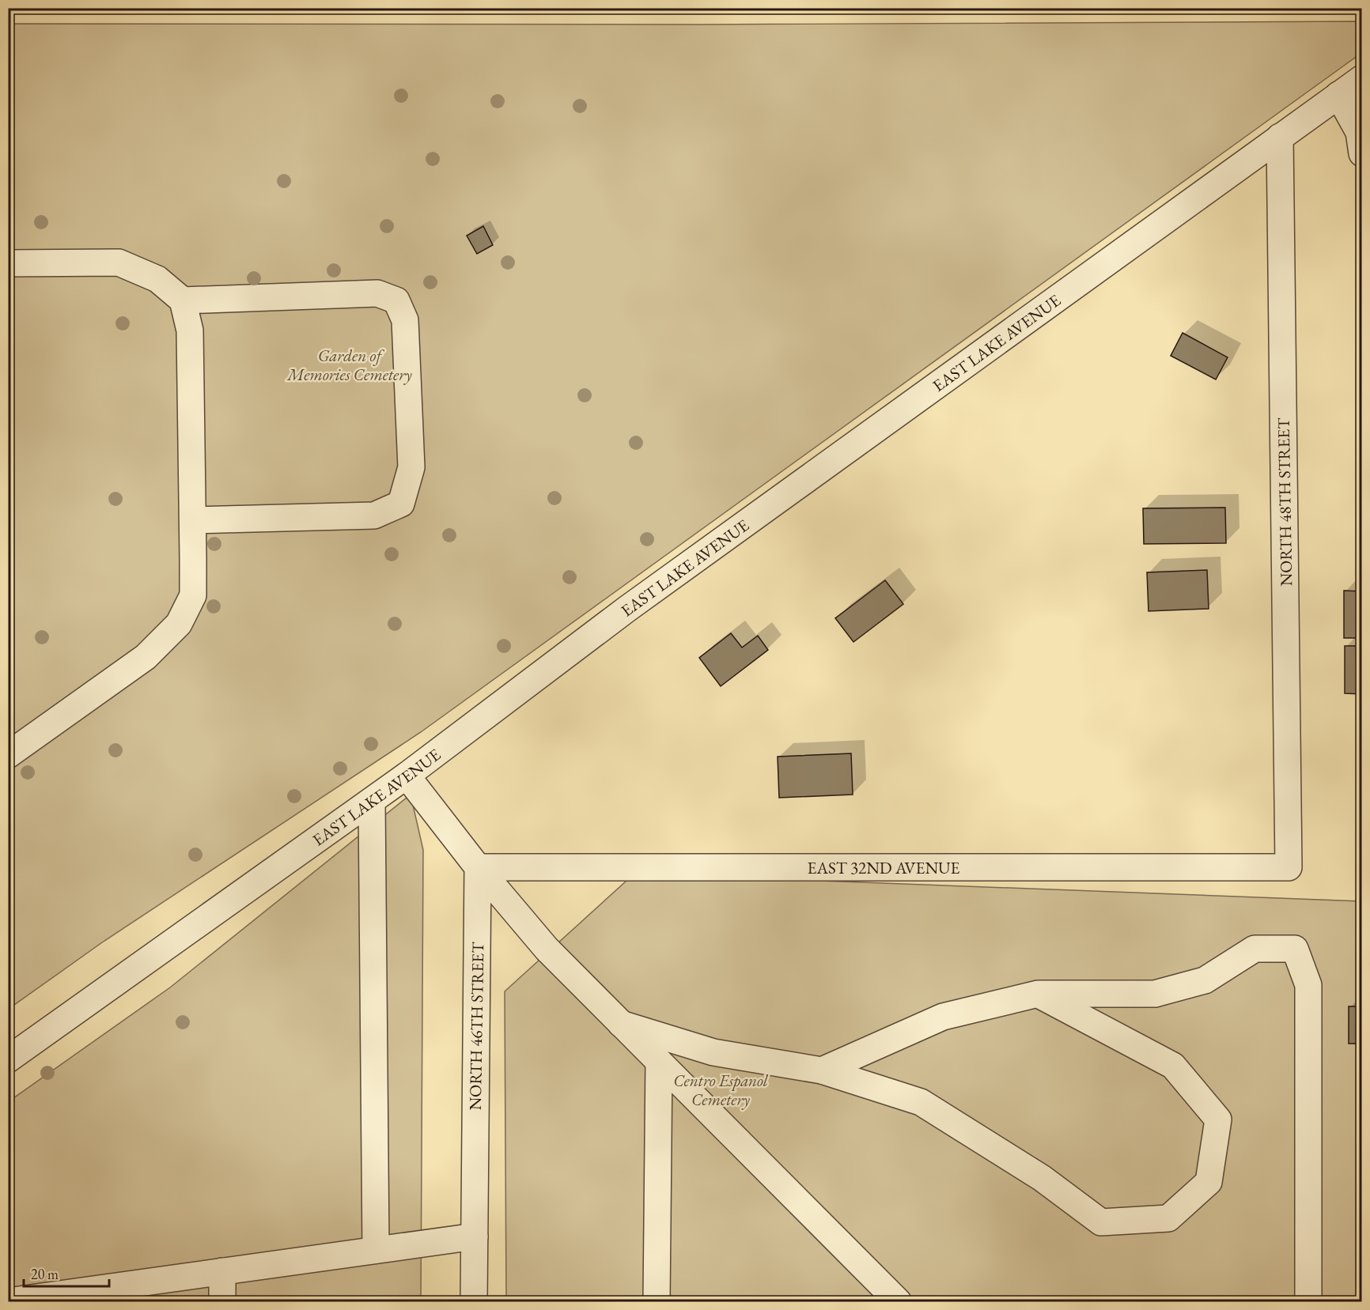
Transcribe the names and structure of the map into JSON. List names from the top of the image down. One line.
{"streets":{"street":["EAST LAKE AVENUE","NORTH 48TH STREET","EAST 32ND AVENUE","NORTH 46TH STREET"]},"crossings":[["EAST LAKE AVENUE","NORTH 48TH STREET"],["NORTH 48TH STREET","EAST 32ND AVENUE"],["EAST 32ND AVENUE","NORTH 46TH STREET"]],"parks":["Garden of Memories Cemetery","Centro Espanol Cemetery"],"scale_bar":"20 m"}
